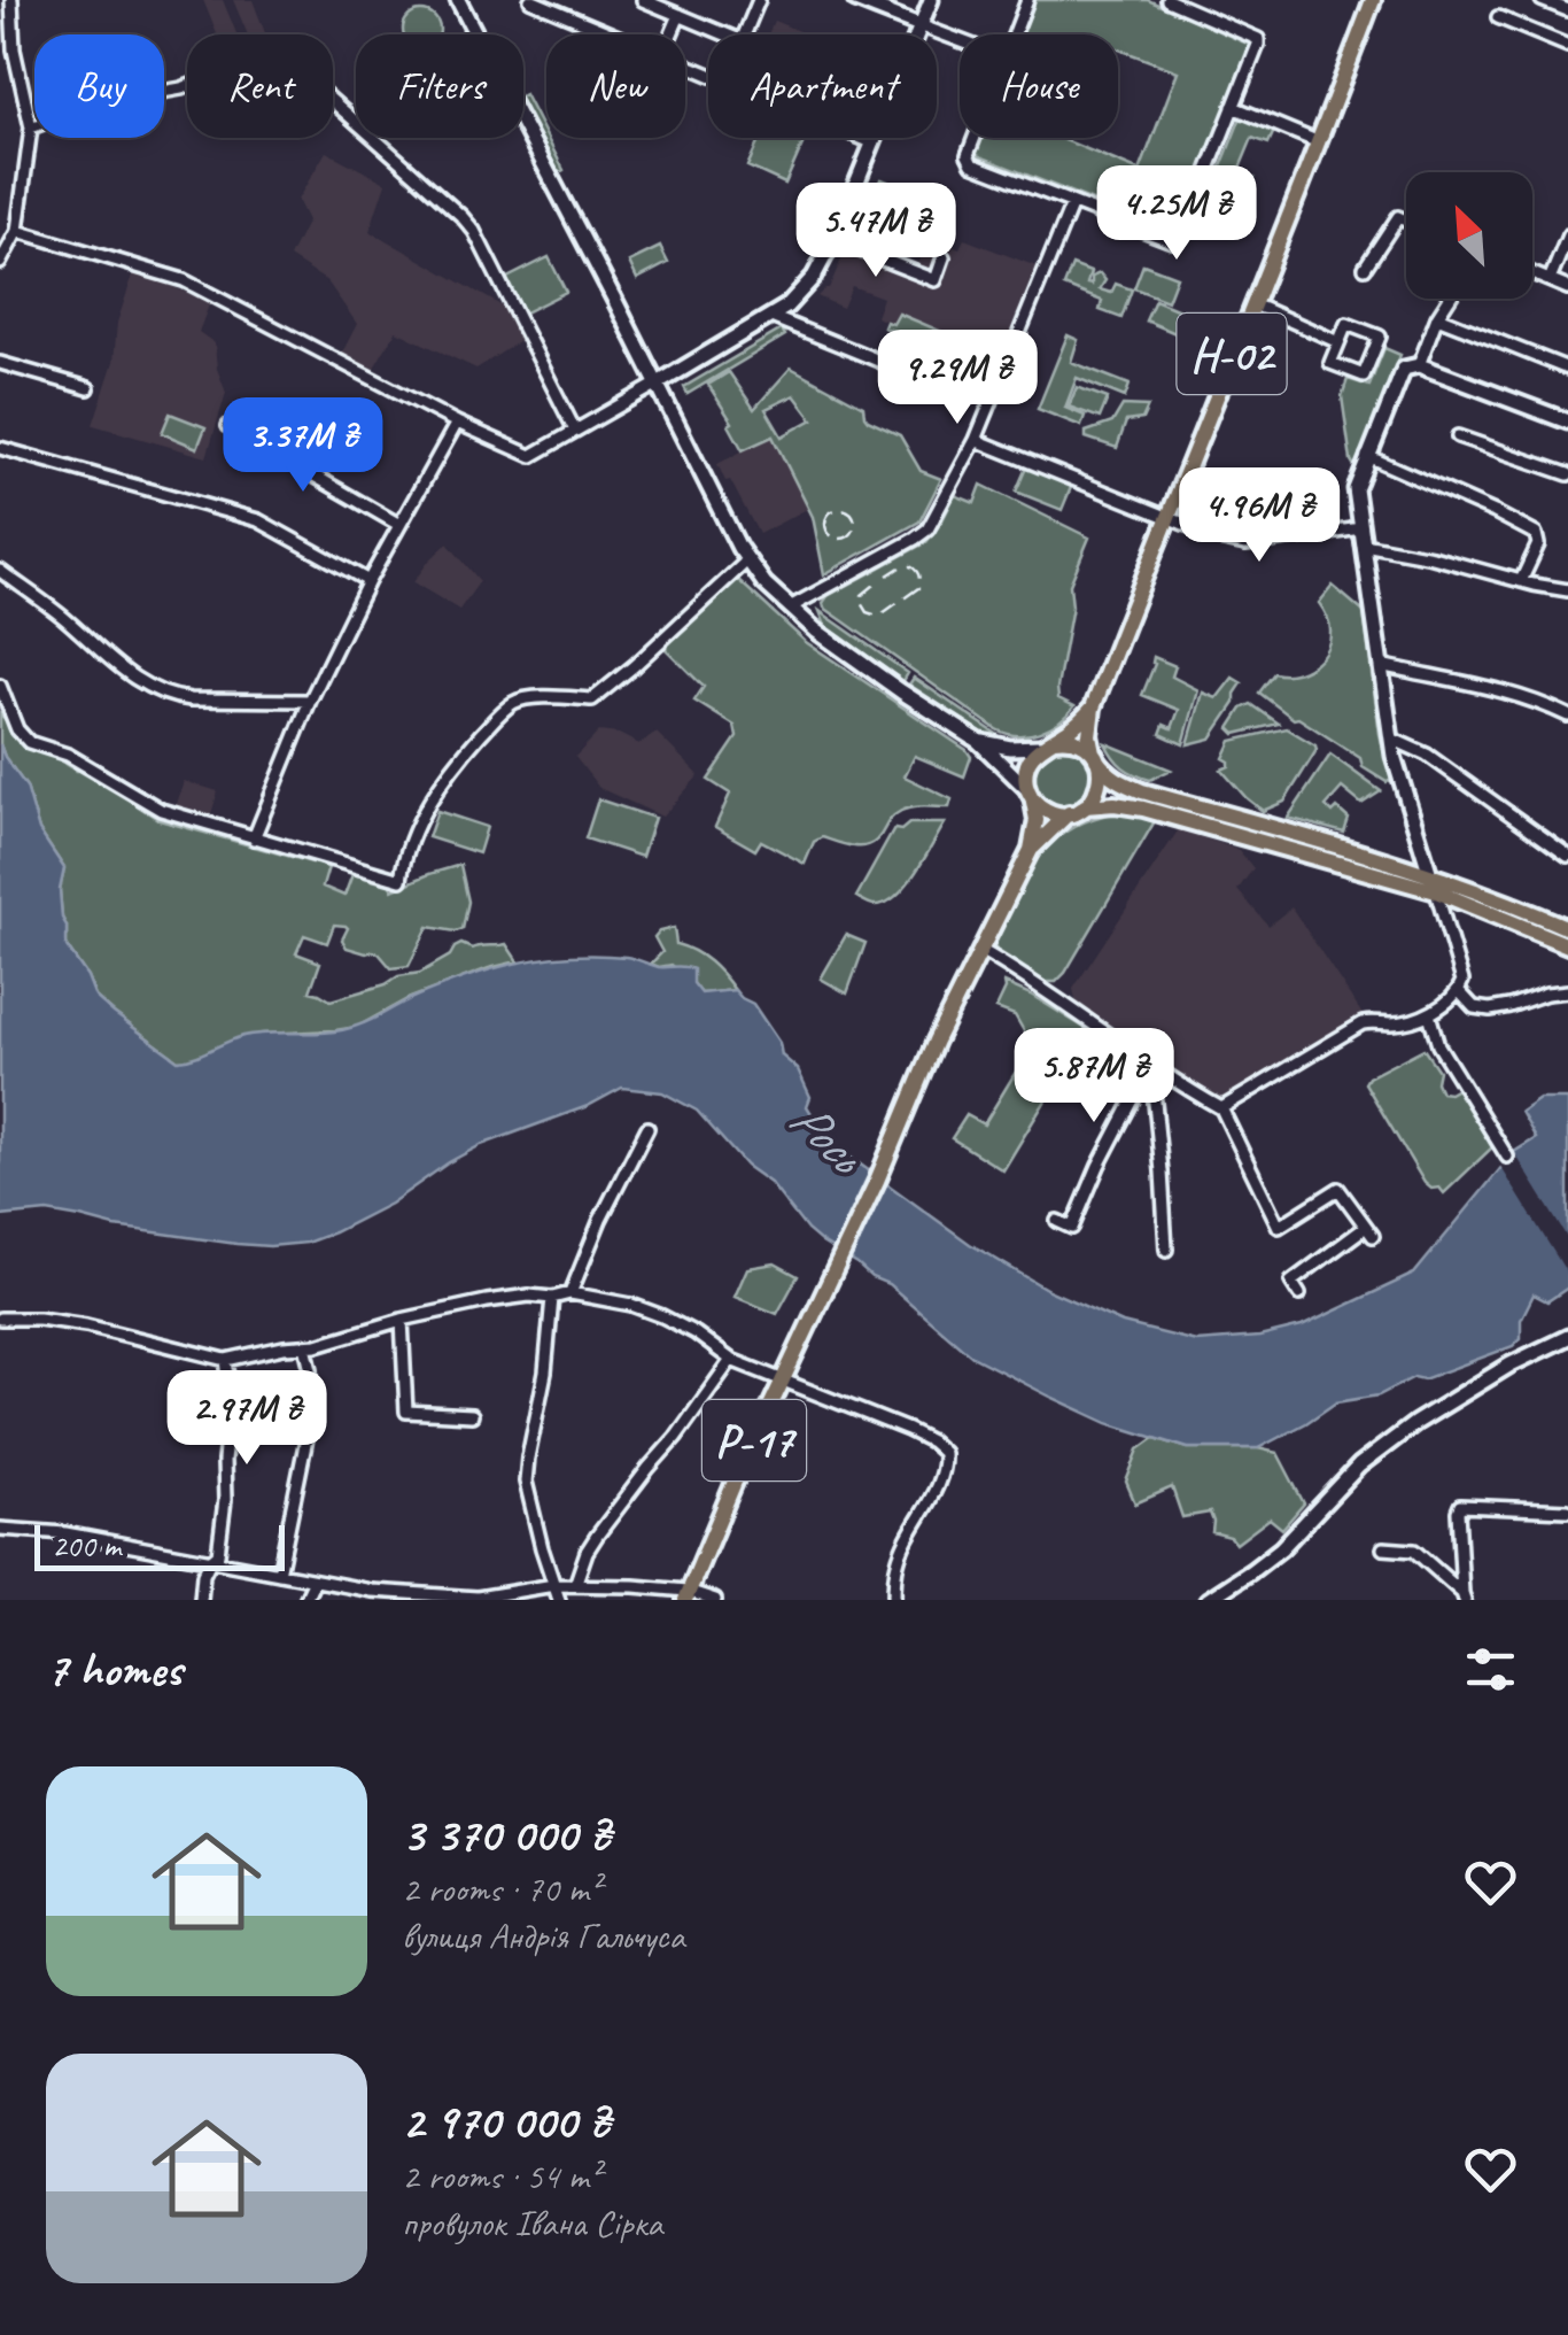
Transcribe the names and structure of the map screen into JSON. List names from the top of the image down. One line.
{"streets":{"main road":["Н-02","Р-17"]},"crossings":[["Н-02","Р-17"]],"water":["Рось"],"scale_bar":"200 m","north":"top left","page":{"chip":["Buy","Rent","Filters","New","Apartment","House"],"price":["4.25M ₴","5.47M ₴","9.29M ₴","3.37M ₴","4.96M ₴","5.87M ₴","2.97M ₴"],"scale":"200 m","heading":"7 homes","list":[{"name":"3 370 000 ₴","note":"2 rooms · 70 m² · вулиця Андрія Гальчуса"},{"name":"2 970 000 ₴","note":"2 rooms · 54 m² · провулок Івана Сірка"}]}}
